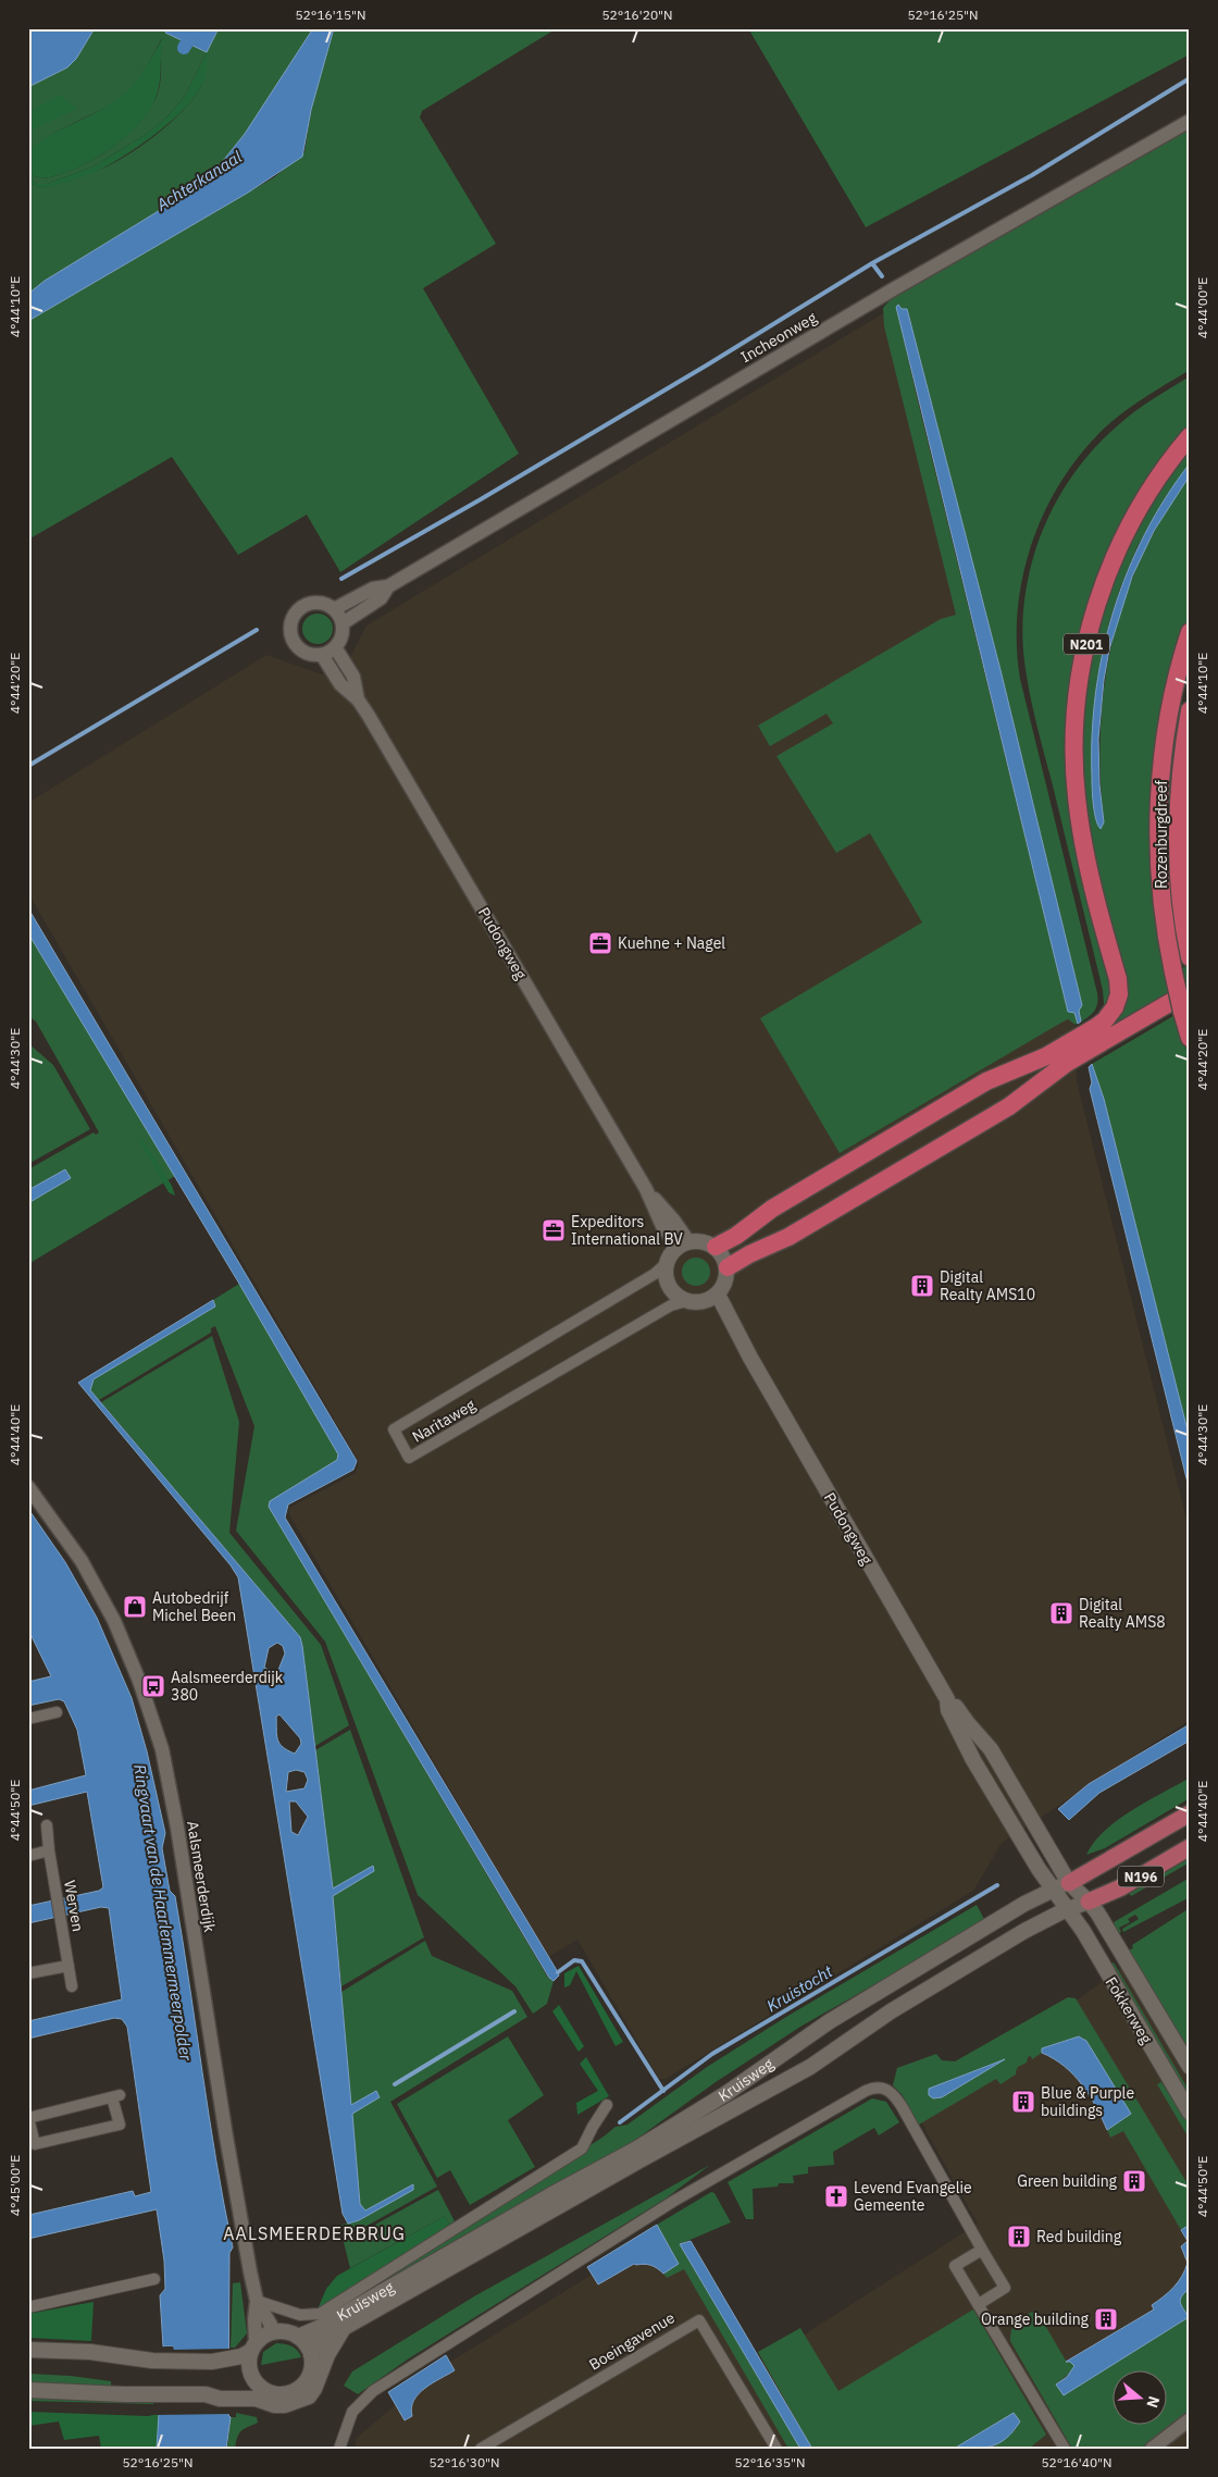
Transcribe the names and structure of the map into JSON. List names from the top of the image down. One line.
{"streets":{"highway":["N201","Rozenburgdreef"],"main road":["Pudongweg","N196","Fokkerweg","Kruisweg"],"street":["Incheonweg","Naritaweg","Aalsmeerderdijk","Werven","Boeingavenue"]},"crossings":[["Incheonweg","Pudongweg"],["N201","Pudongweg"],["N201","Naritaweg"],["Pudongweg","Naritaweg"],["Pudongweg","Fokkerweg"],["Pudongweg","Kruisweg"],["Aalsmeerderdijk","Kruisweg"],["Fokkerweg","Kruisweg"]],"districts":["AALSMEERDERBRUG"],"water":["Achterkanaal","Ringvaart van de Haarlemmermeerpolder","Kruistocht"],"places":{"office":["Kuehne + Nagel","Expeditors International BV"],"building":["Digital Realty AMS10","Digital Realty AMS8","Blue & Purple buildings","Green building","Red building","Orange building"],"shop":["Autobedrijf Michel Been"],"bus stop":["Aalsmeerderdijk 380"],"church":["Levend Evangelie Gemeente"]},"north":"right","coordinates":["52°16'15\"N","52°16'20\"N","52°16'25\"N","4°44'10\"E","4°44'00\"E","4°44'20\"E","4°44'30\"E","4°44'40\"E","4°44'50\"E","4°45'00\"E","52°16'30\"N","52°16'35\"N","52°16'40\"N"]}
